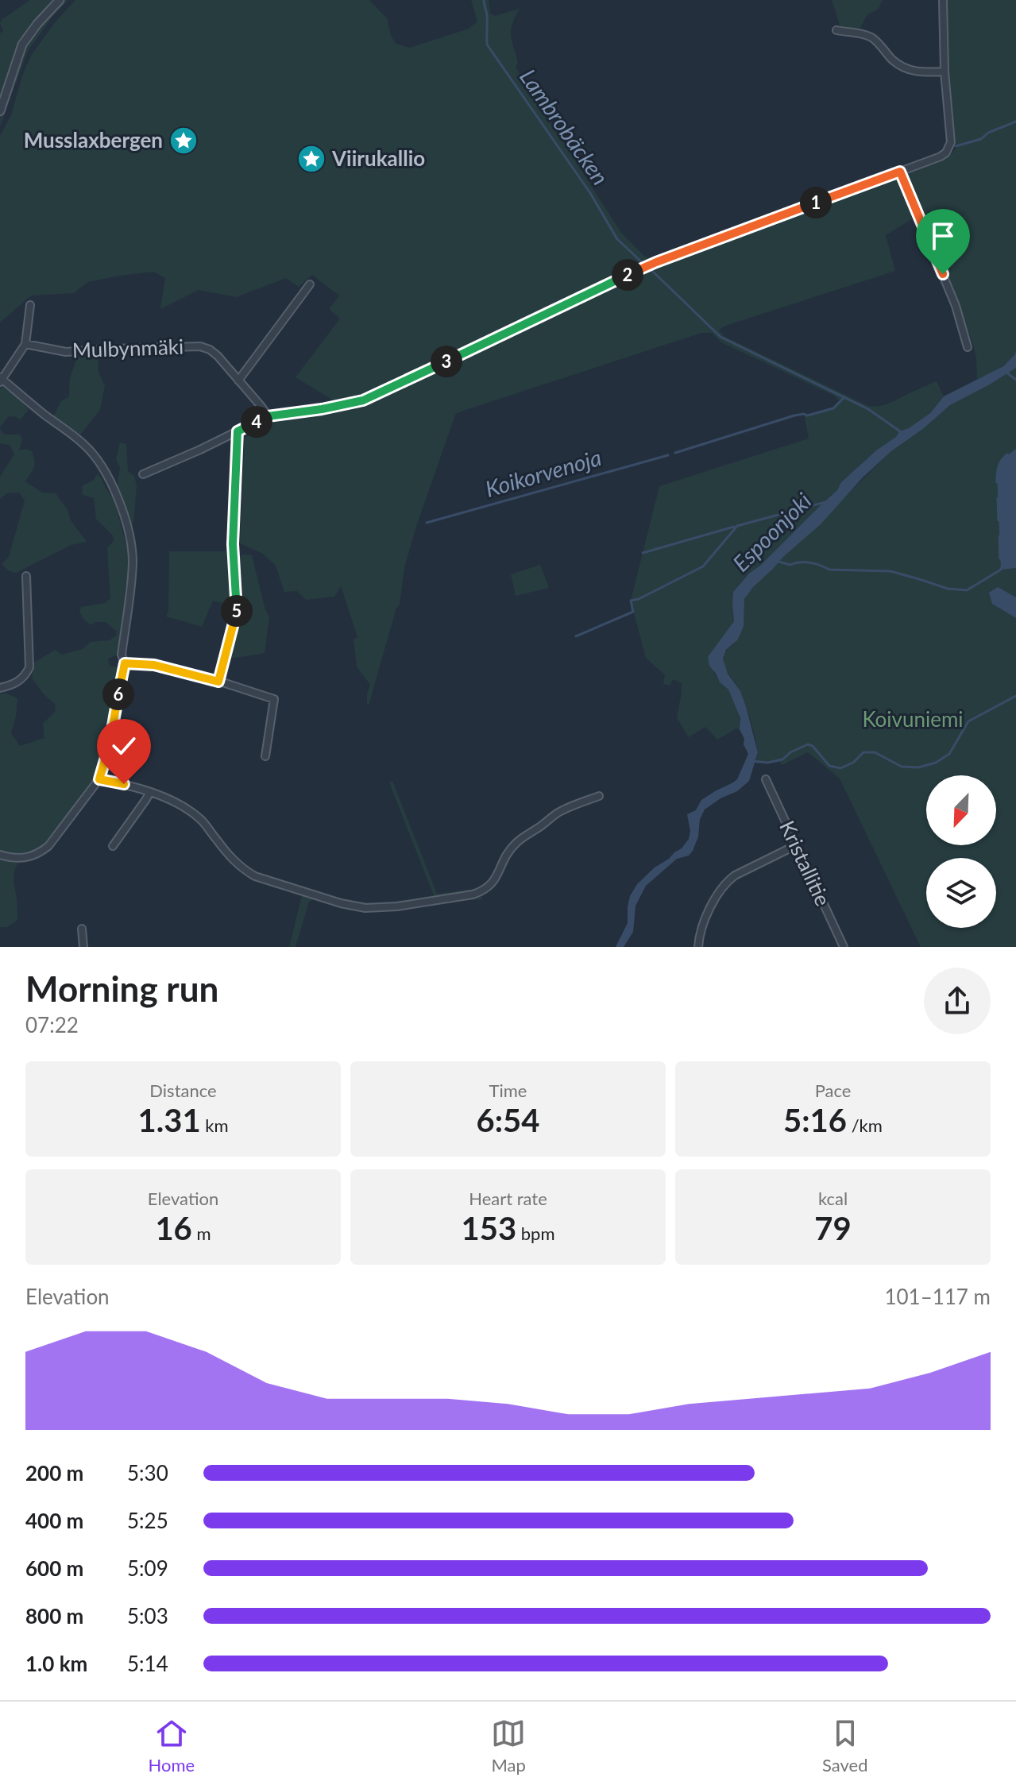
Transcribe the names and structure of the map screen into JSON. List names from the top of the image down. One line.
{"streets":{"street":["Mulbynmäki","Kristallitie"]},"water":["Lambrobäcken","Koikorvenoja","Espoonjoki"],"parks":["Koivuniemi"],"places":{"place":["Musslaxbergen","Viirukallio"]},"north":"bottom left","page":{"pins":["1","2","3","4","5","6"],"heading":["Morning run","07:22"],"stats":[["Distance","1.31 km"],["Time","6:54"],["Pace","5:16 /km"],["Elevation","16 m"],["Heart rate","153 bpm"],["kcal","79"]],"chart":["Elevation","101–117 m"],"list":[{"name":"200 m","note":"5:30"},{"name":"400 m","note":"5:25"},{"name":"600 m","note":"5:09"},{"name":"800 m","note":"5:03"},{"name":"1.0 km","note":"5:14"}],"tabs":["Home","Map","Saved"]}}
